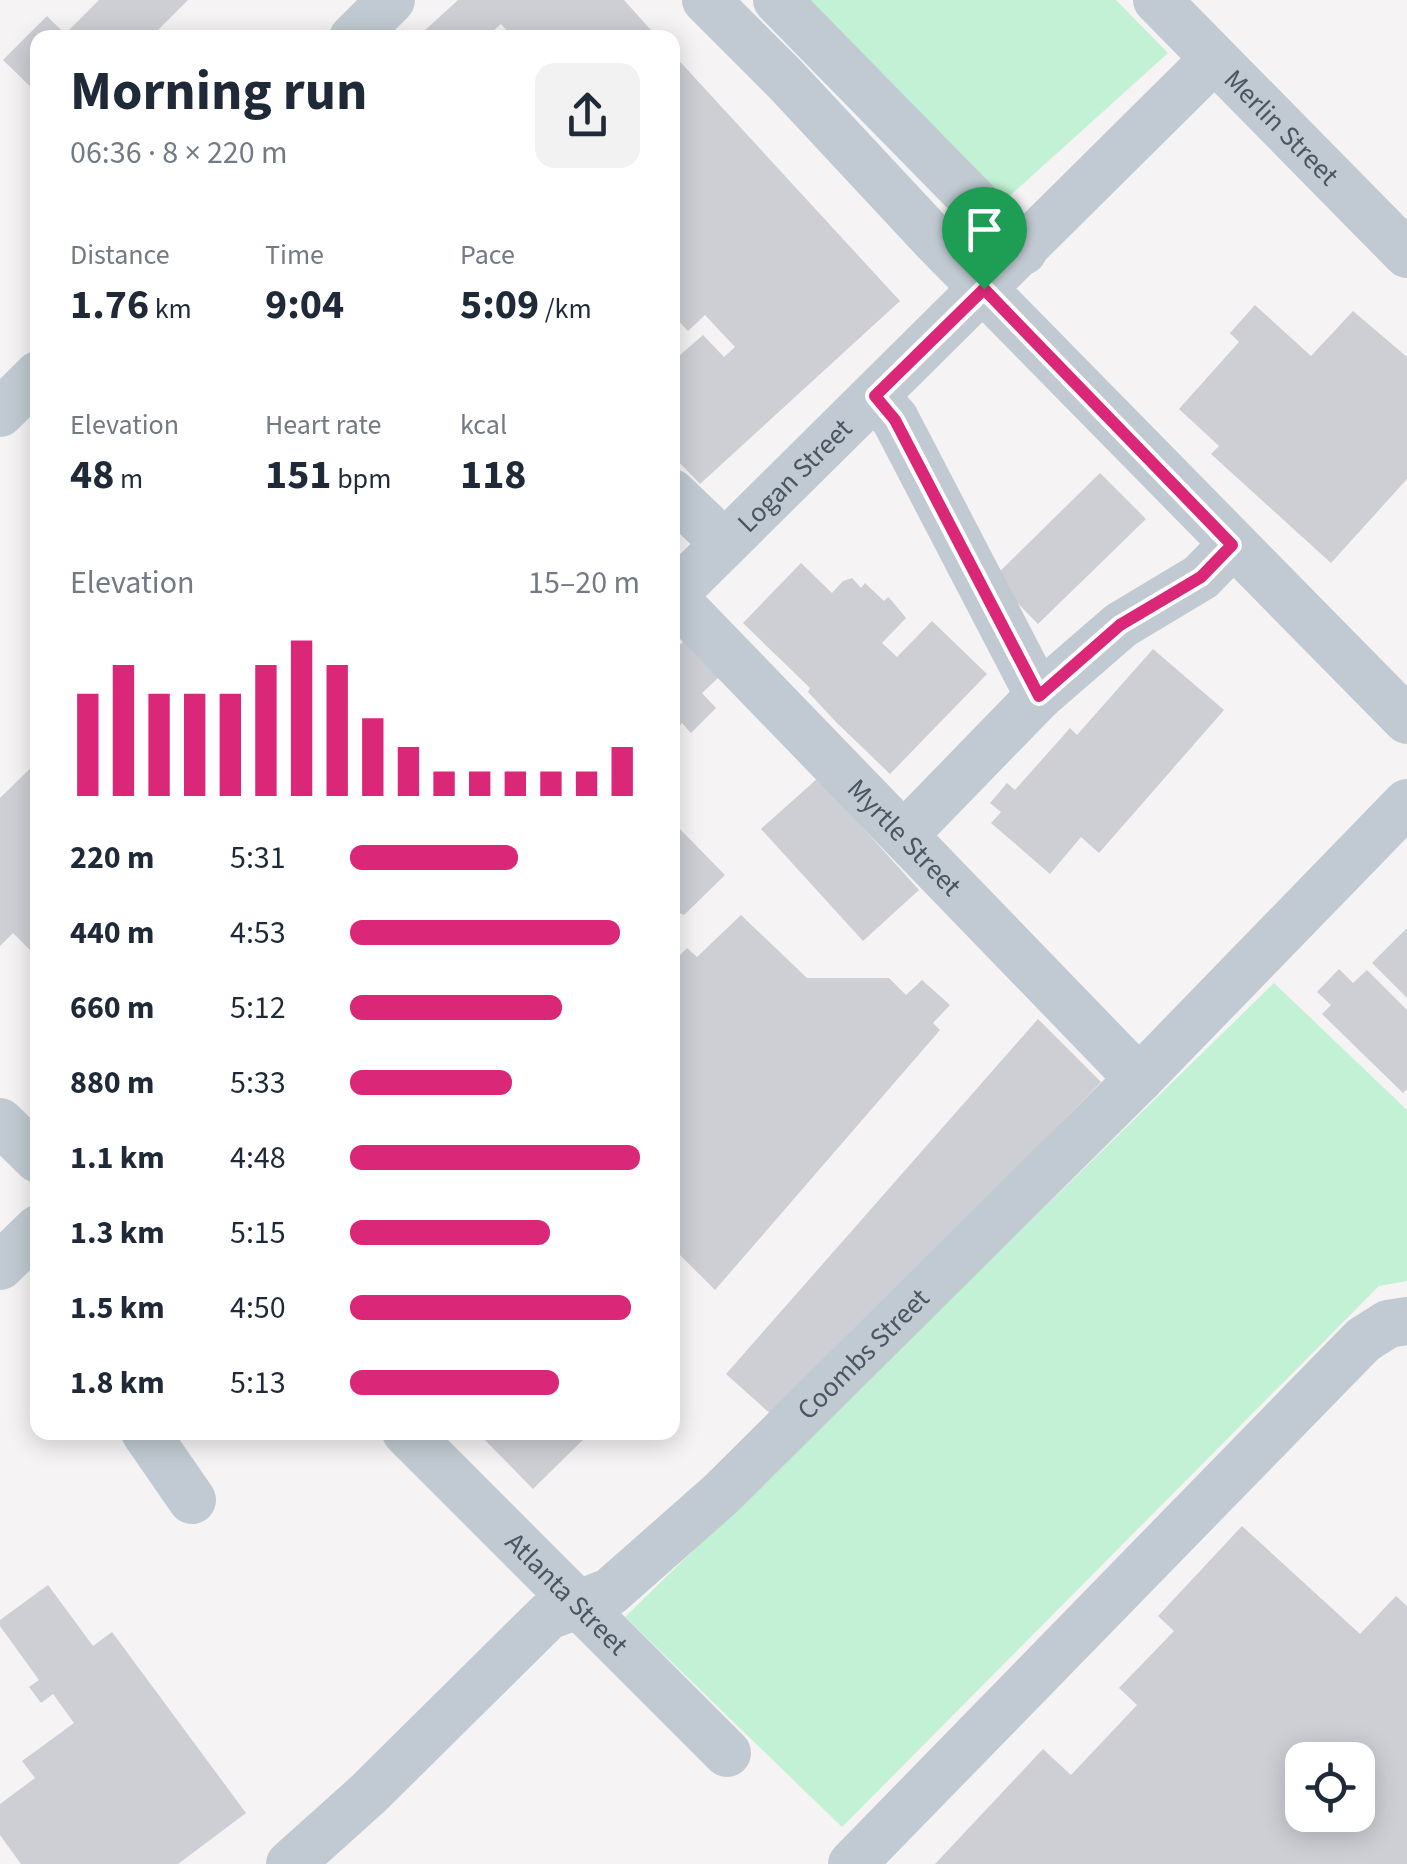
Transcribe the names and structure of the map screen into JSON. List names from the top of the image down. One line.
{"streets":{"street":["Merlin Street","Logan Street","Myrtle Street","Coombs Street","Atlanta Street"]},"crossings":[["Merlin Street","Logan Street"],["Myrtle Street","Coombs Street"],["Coombs Street","Atlanta Street"]],"page":{"heading":["Morning run","06:36 · 8 × 220 m"],"stats":[["Distance","1.76 km"],["Time","9:04"],["Pace","5:09 /km"],["Elevation","48 m"],["Heart rate","151 bpm"],["kcal","118"]],"chart":["Elevation","15–20 m"],"list":[{"name":"220 m","note":"5:31"},{"name":"440 m","note":"4:53"},{"name":"660 m","note":"5:12"},{"name":"880 m","note":"5:33"},{"name":"1.1 km","note":"4:48"},{"name":"1.3 km","note":"5:15"},{"name":"1.5 km","note":"4:50"},{"name":"1.8 km","note":"5:13"}]}}
